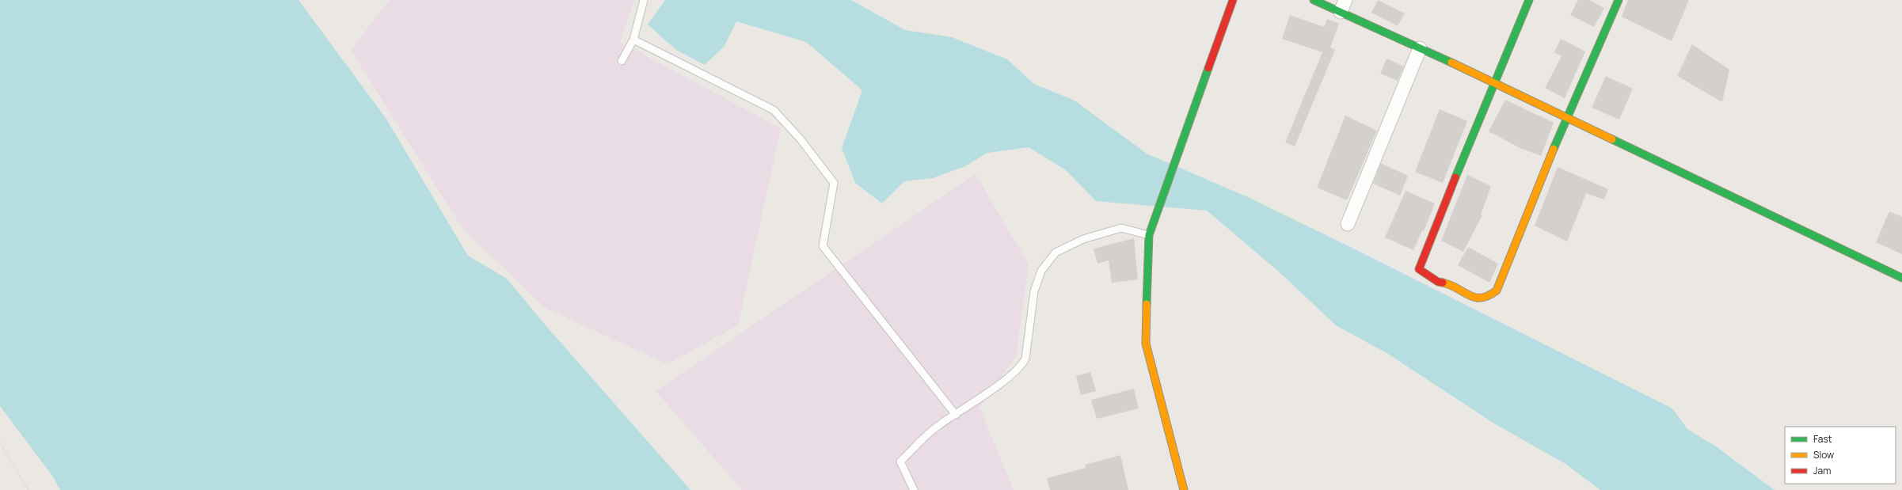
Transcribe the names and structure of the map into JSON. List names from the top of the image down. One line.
{"legend":["Fast","Slow","Jam"]}
